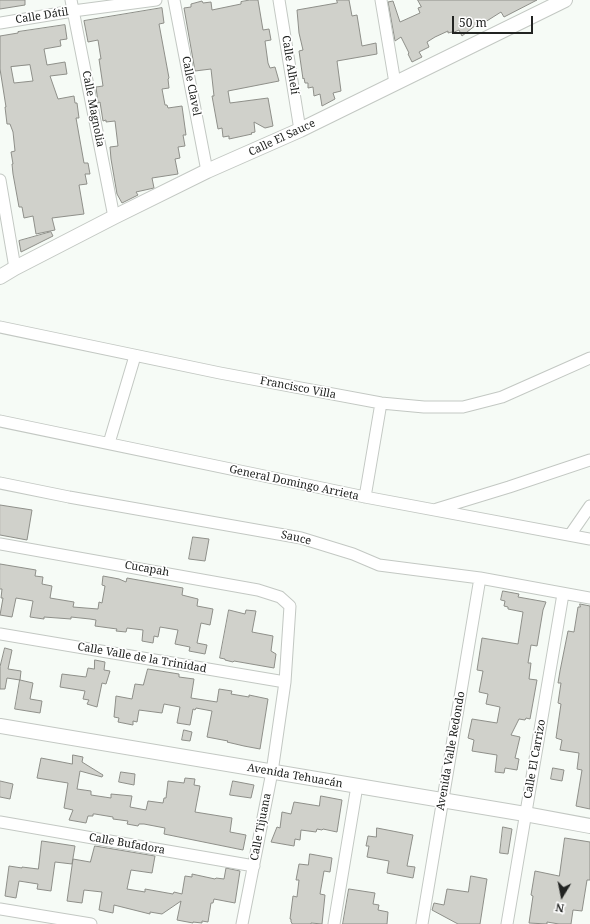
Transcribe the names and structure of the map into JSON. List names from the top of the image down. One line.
{"streets":{"street":["Calle Dátil","Calle Alhelí","Calle Clavel","Calle Magnolia","Calle El Sauce","Francisco Villa","General Domingo Arrieta","Sauce","Cucapah","Calle Valle de la Trinidad","Avenida Valle Redondo","Calle El Carrizo","Avenida Tehuacán","Calle Tijuana","Calle Bufadora"]},"crossings":[["Calle Dátil","Calle Magnolia"],["Calle Alhelí","Calle El Sauce"],["Calle Clavel","Calle El Sauce"],["Calle Magnolia","Calle El Sauce"],["Sauce","Avenida Valle Redondo"],["Sauce","Calle El Carrizo"],["Cucapah","Calle Tijuana"],["Calle Valle de la Trinidad","Calle Tijuana"],["Avenida Valle Redondo","Avenida Tehuacán"],["Calle El Carrizo","Avenida Tehuacán"],["Avenida Tehuacán","Calle Tijuana"],["Calle Tijuana","Calle Bufadora"]],"scale_bar":"50 m","north":"bottom"}
